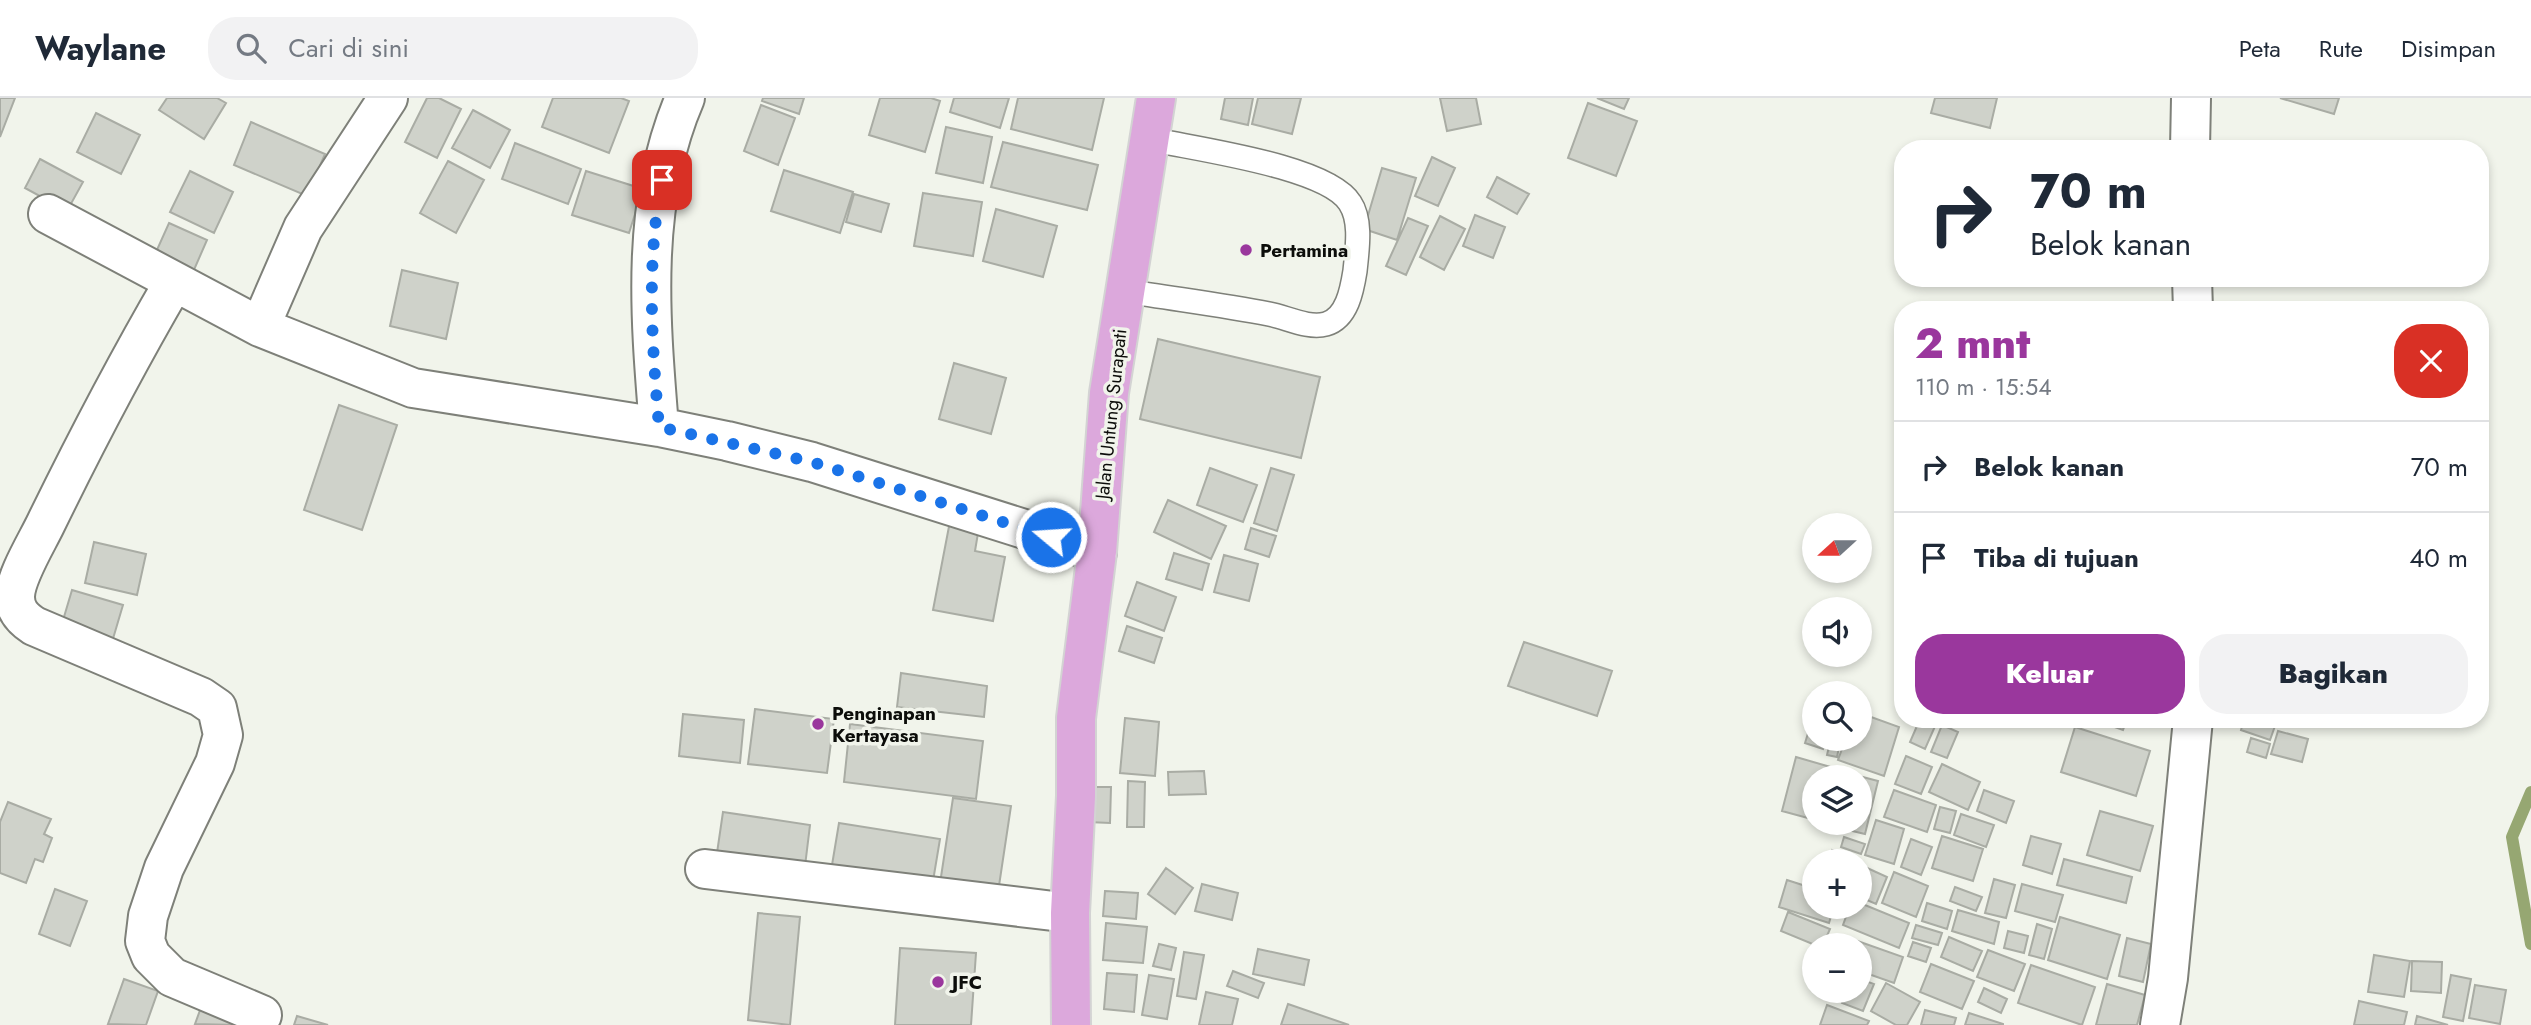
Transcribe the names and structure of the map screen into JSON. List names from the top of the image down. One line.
{"streets":{"highway":["Jalan Untung Surapati"]},"places":["Pertamina","Penginapan Kertayasa","JFC"],"north":"left","page":{"header":"Waylane","search":"Cari di sini","nav":["Peta","Rute","Disimpan"],"turn":["70 m","Belok kanan"],"heading":["2 mnt","110 m · 15:54"],"list":[{"name":"Belok kanan","value":"70 m"},{"name":"Tiba di tujuan","value":"40 m"}],"map_buttons":["+","−"],"buttons":["Keluar","Bagikan"]}}
